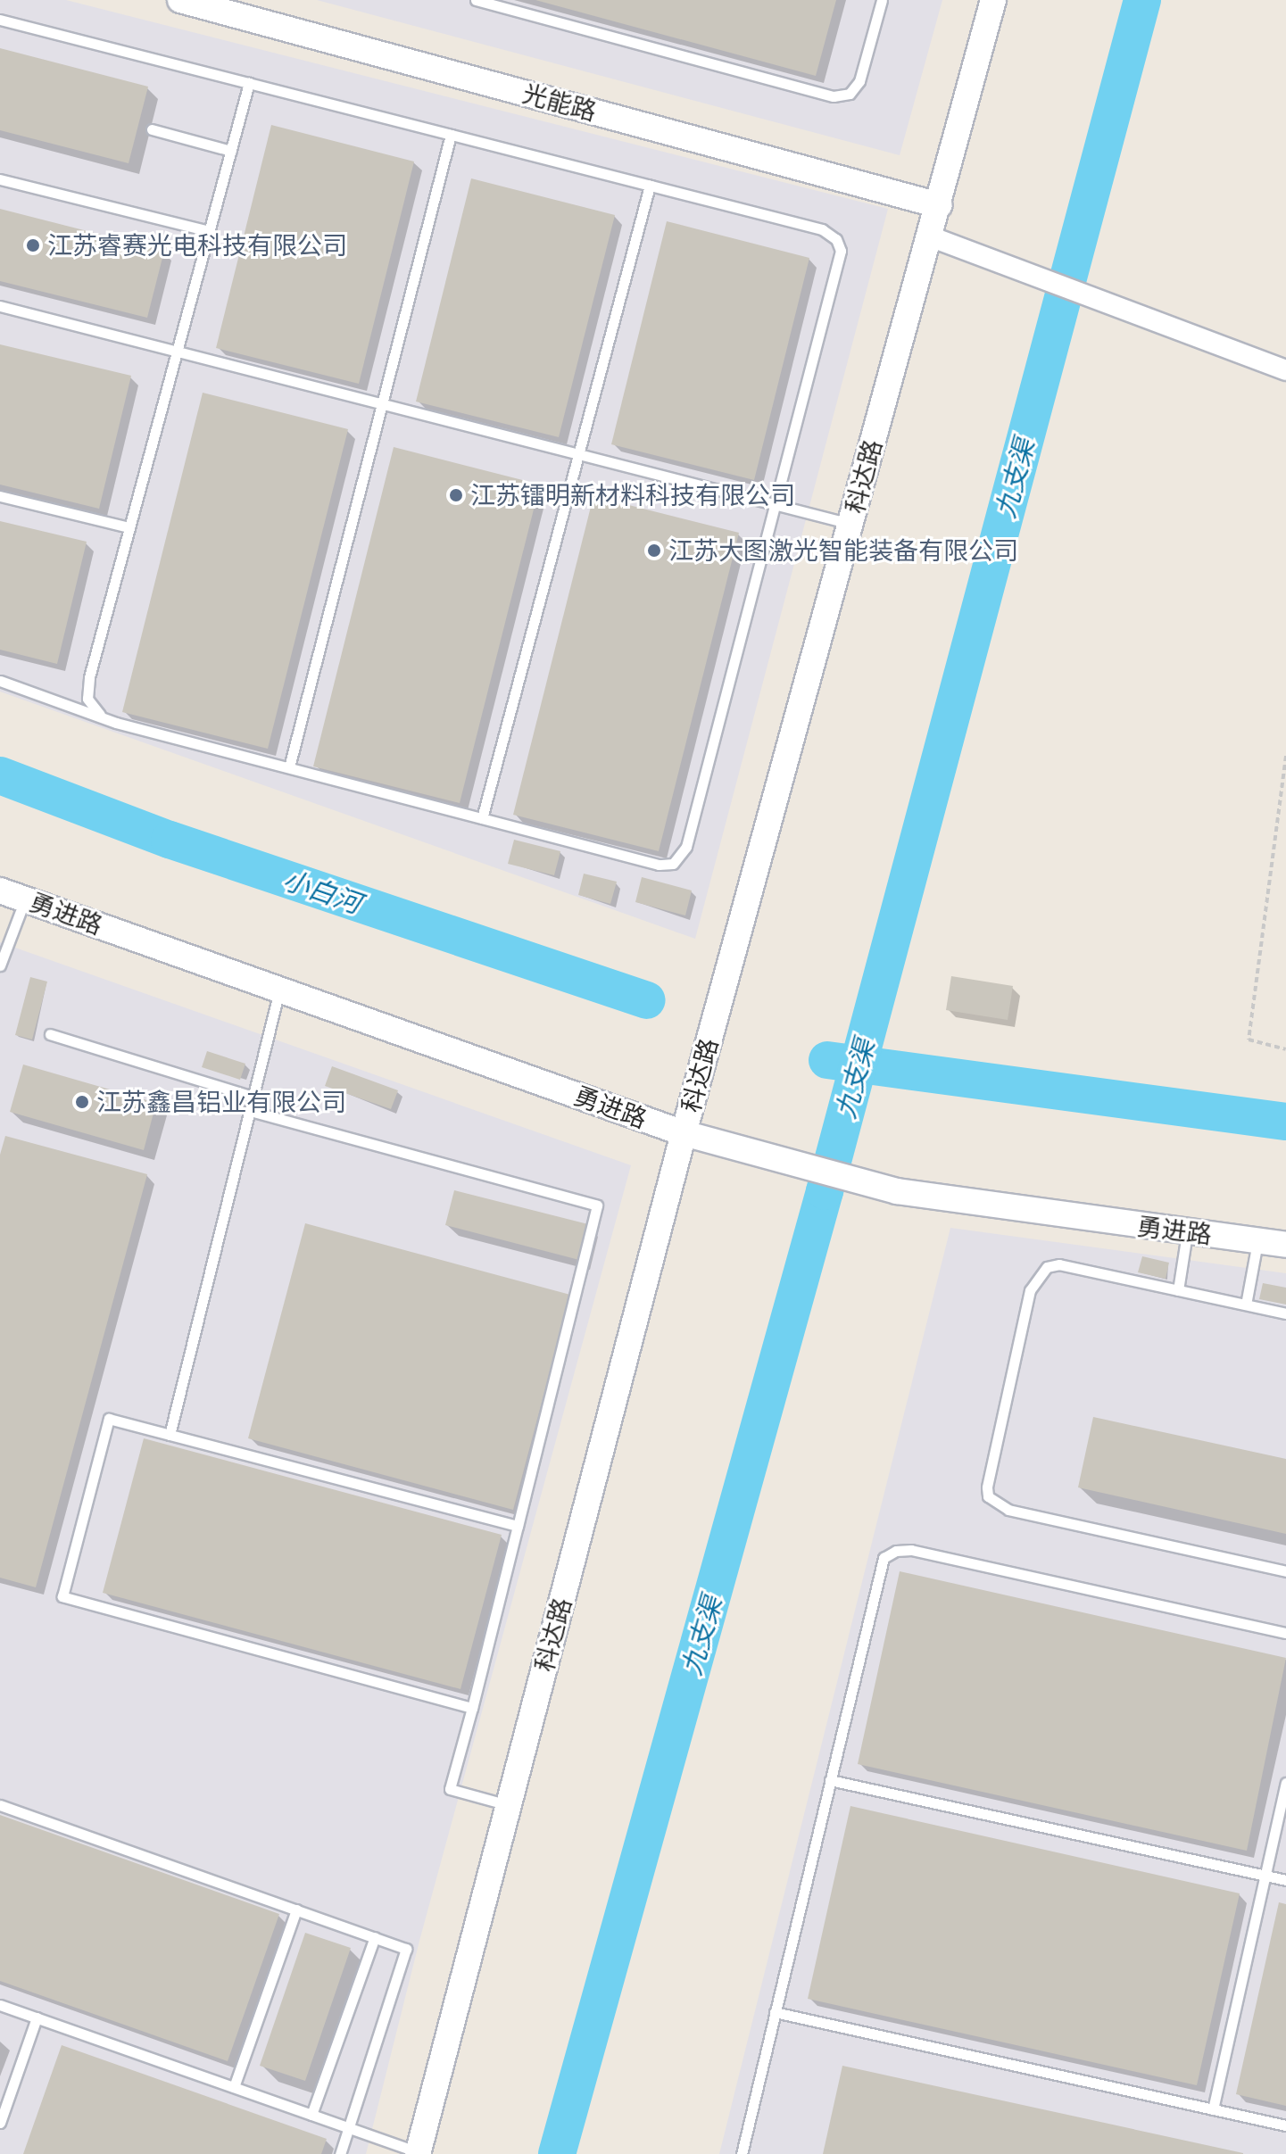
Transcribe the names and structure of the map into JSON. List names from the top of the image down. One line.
{"streets":{"street":["光能路","科达路","勇进路"]},"crossings":[["光能路","科达路"],["科达路","勇进路"]],"water":["九支渠","小白河"],"places":["江苏睿赛光电科技有限公司","江苏镭明新材料科技有限公司","江苏大图激光智能装备有限公司","江苏鑫昌铝业有限公司"]}
